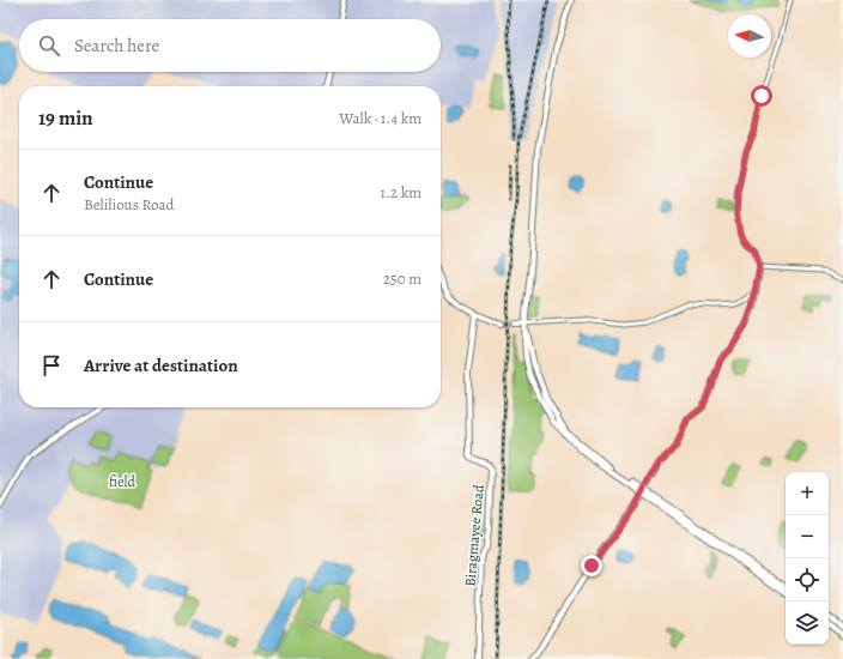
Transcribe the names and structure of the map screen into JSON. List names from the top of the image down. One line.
{"streets":{"main road":["Biragmayee Road"]},"parks":["field"],"north":"left","page":{"search":"Search here","heading":["19 min","Walk · 1.4 km"],"list":[["Continue","Belilious Road","1.2 km"],["Continue","250 m"],"Arrive at destination"],"map_buttons":["+","−"]}}
